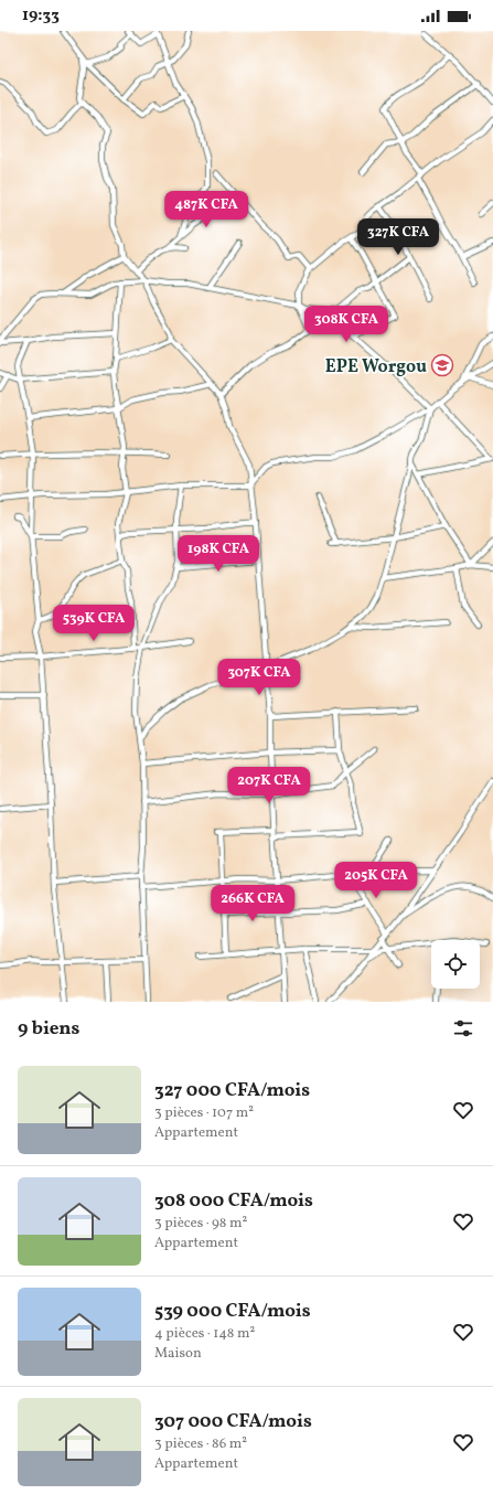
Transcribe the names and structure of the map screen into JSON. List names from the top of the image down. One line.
{"places":{"school or university":["EPE Worgou"]},"page":{"status":"19:33","price":["487K CFA","327K CFA","308K CFA","198K CFA","539K CFA","307K CFA","207K CFA","205K CFA","266K CFA"],"heading":"9 biens","list":[{"name":"327 000 CFA/mois","note":"3 pièces · 107 m² · Appartement"},{"name":"308 000 CFA/mois","note":"3 pièces · 98 m² · Appartement"},{"name":"539 000 CFA/mois","note":"4 pièces · 148 m² · Maison"},{"name":"307 000 CFA/mois","note":"3 pièces · 86 m² · Appartement"}]}}
